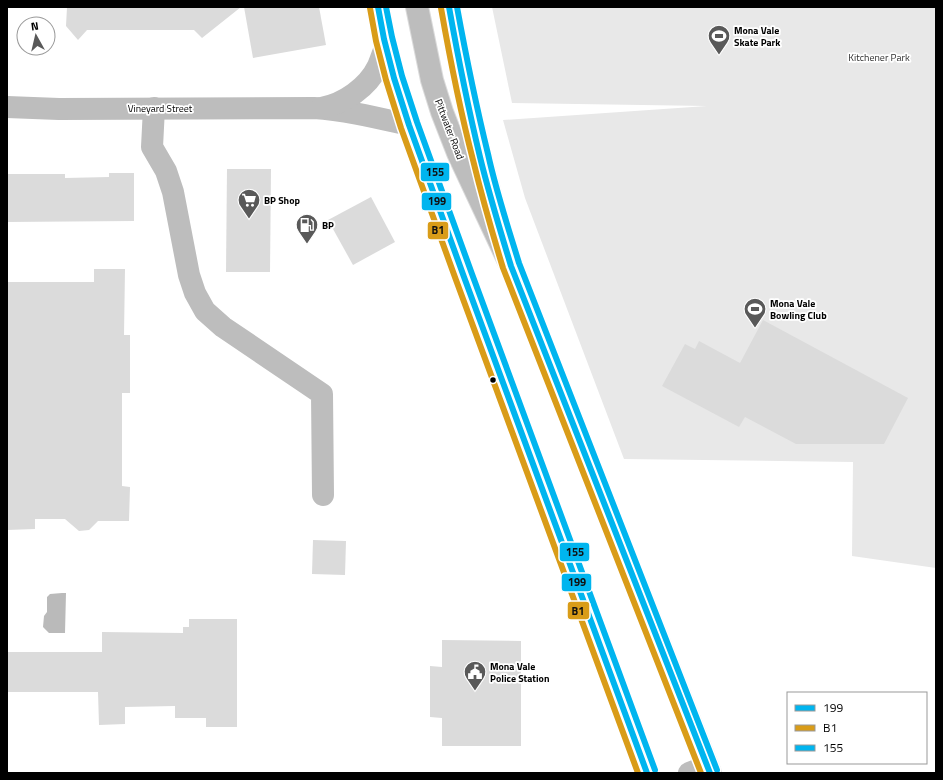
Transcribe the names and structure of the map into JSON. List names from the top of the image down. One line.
{"streets":{"main road":["Vineyard Street","Pittwater Road"]},"parks":["Kitchener Park"],"places":{"sports":["Mona Vale Skate Park","Mona Vale Bowling Club"],"supermarket":["BP Shop"],"fuel station":["BP"],"public building":["Mona Vale Police Station"]},"lines":["transit line 199","transit line 155","transit line B1"],"legend":["199","B1","155"],"north":"top"}
